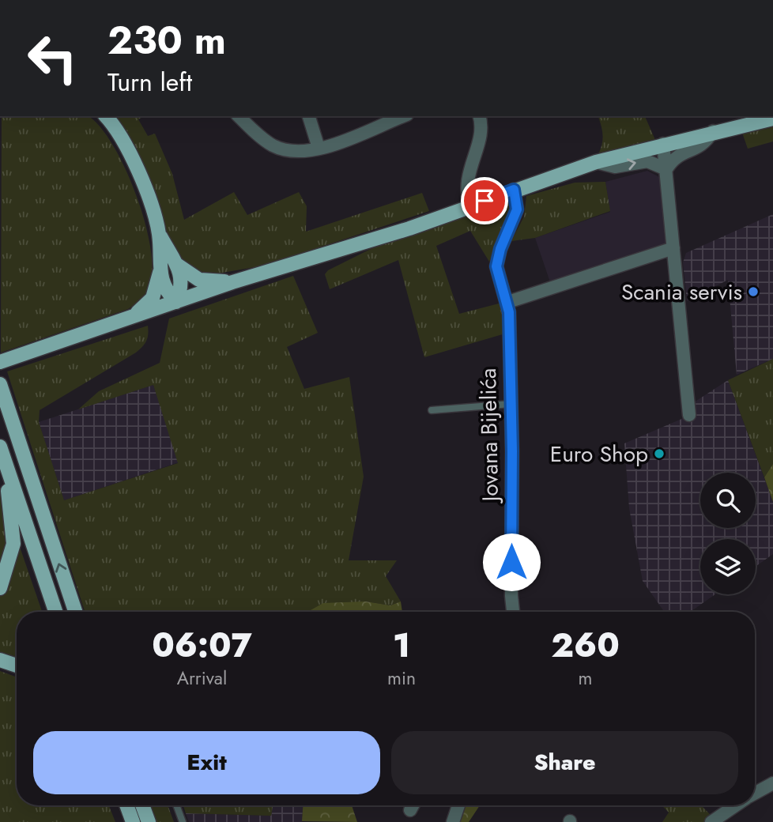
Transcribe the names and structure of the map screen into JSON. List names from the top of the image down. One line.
{"streets":{"street":["Jovana Bijelića"]},"places":["Scania servis","Euro Shop"],"page":{"turn":["230 m","Turn left"],"eta":["06:07","Arrival","1","min","260","m"],"buttons":["Exit","Share"]}}
